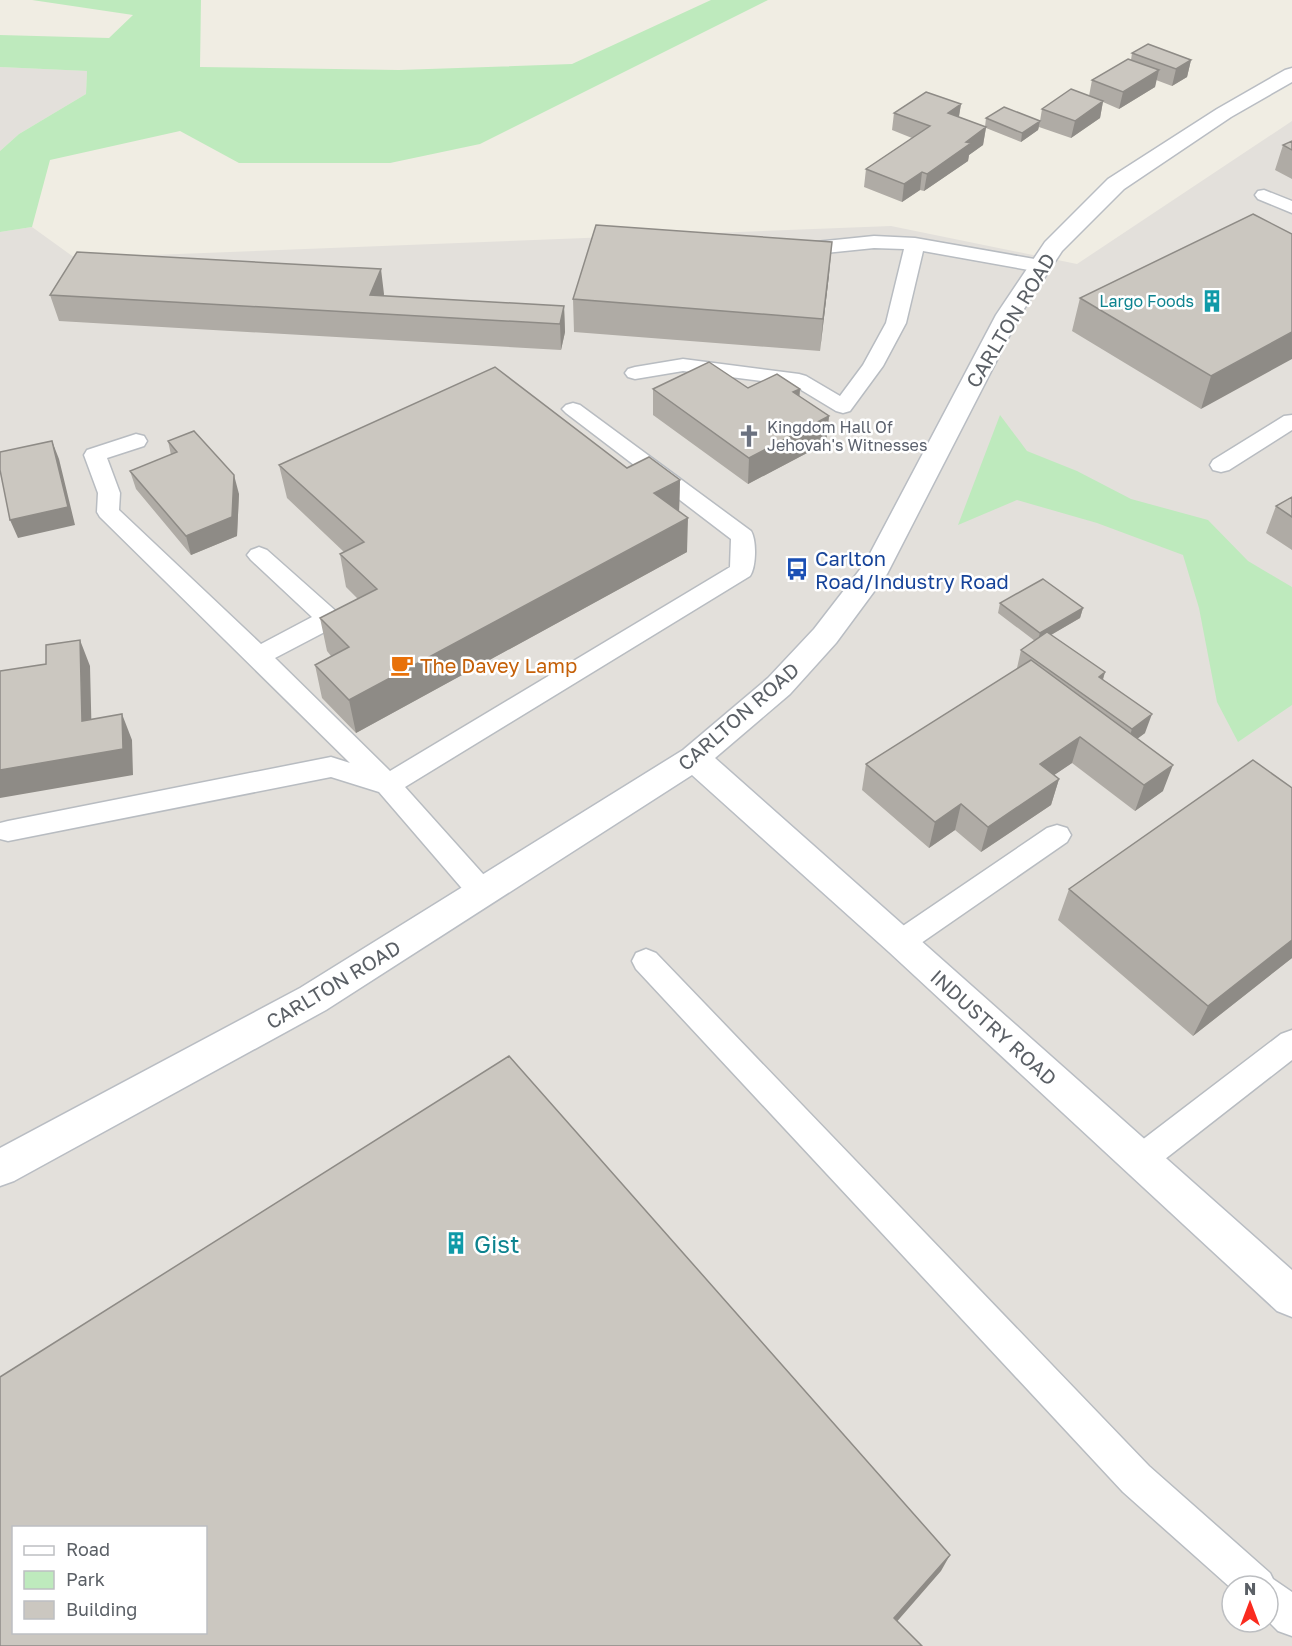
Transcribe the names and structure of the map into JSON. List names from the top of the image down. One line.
{"streets":{"main road":["CARLTON ROAD","INDUSTRY ROAD"]},"crossings":[["CARLTON ROAD","INDUSTRY ROAD"]],"places":{"building":["Largo Foods","Gist"],"church":["Kingdom Hall Of Jehovah's Witnesses"],"bus stop":["Carlton Road/Industry Road"],"cafe":["The Davey Lamp"]},"legend":["Road","Park","Building"],"north":"top"}
